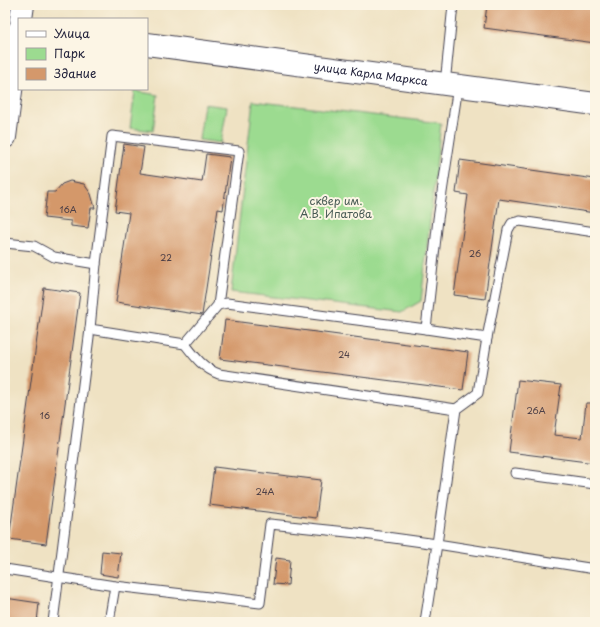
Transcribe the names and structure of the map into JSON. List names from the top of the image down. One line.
{"streets":{"street":["улица Карла Маркса"]},"parks":["сквер им. А.В. Ипатова"],"house_numbers":["16А","26","22","24","26А","16","24А"],"legend":["Улица","Парк","Здание"]}
